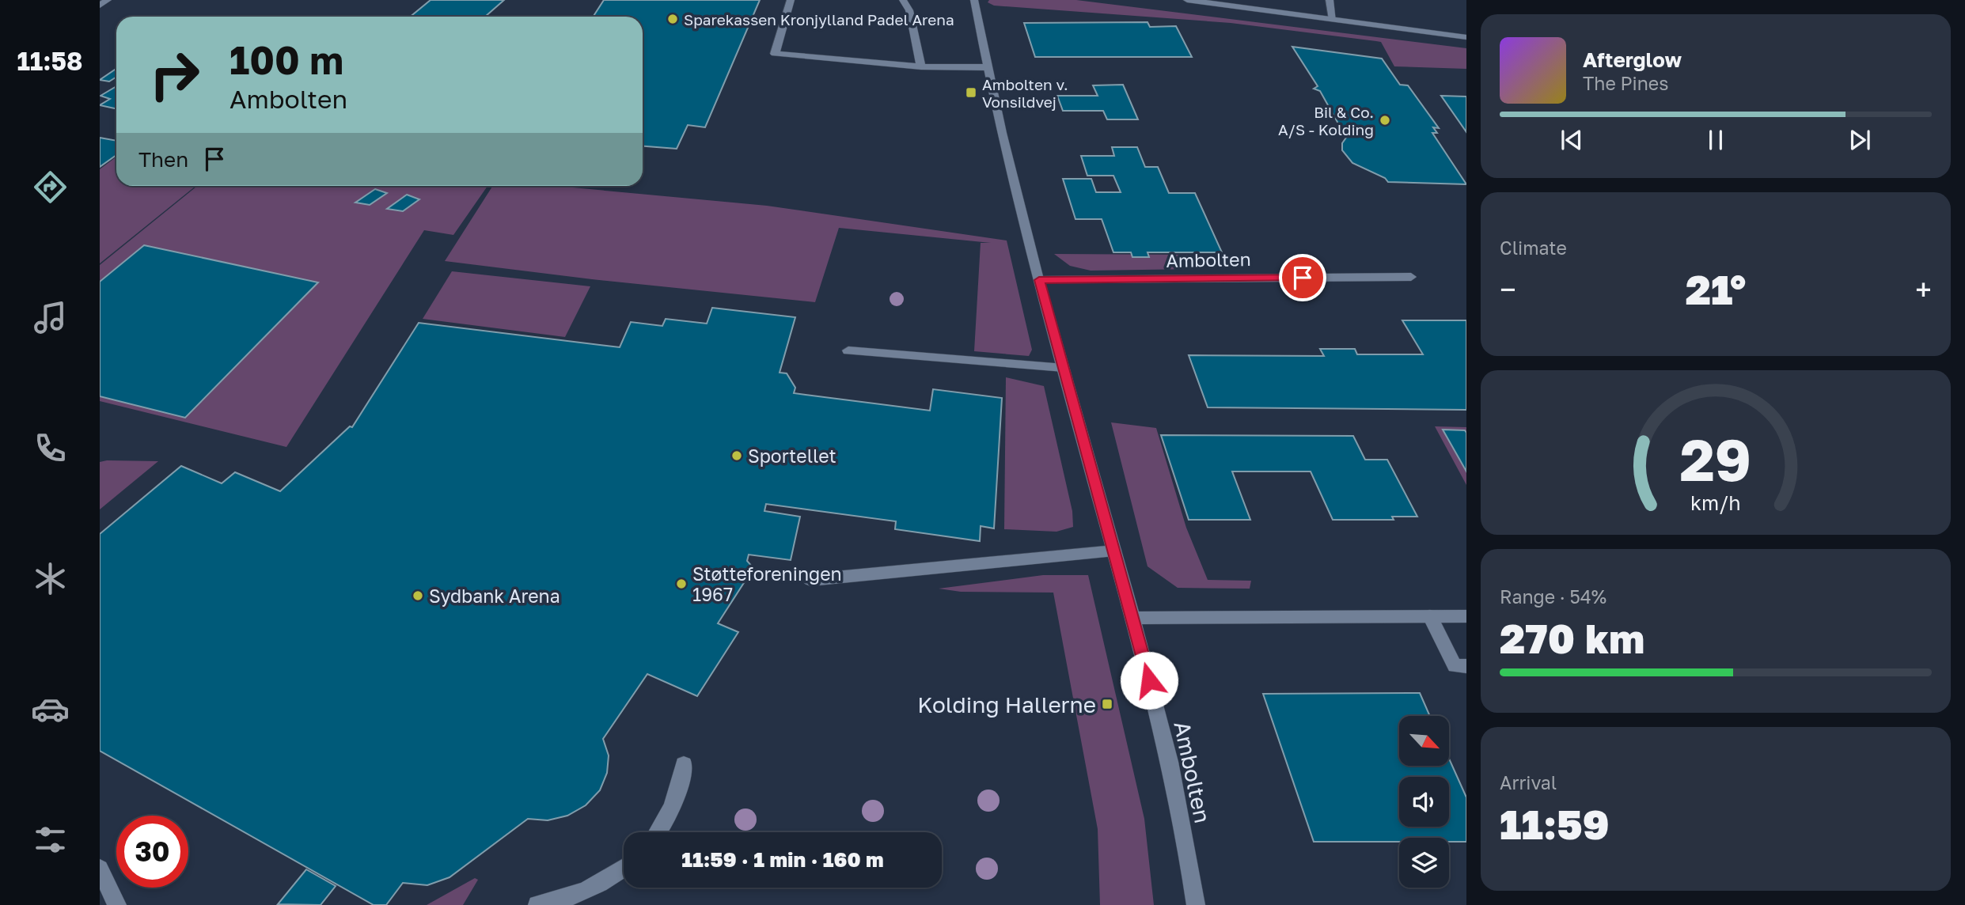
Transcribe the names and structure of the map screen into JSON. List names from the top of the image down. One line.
{"streets":{"street":["Ambolten"]},"places":{"other":["Sparekassen Kronjylland Padel Arena","Bil & Co. A/S - Kolding","Sportellet","Støtteforeningen 1967","Sydbank Arena"],"transit":["Ambolten v. Vonsildvej","Kolding Hallerne"]},"north":"bottom right","page":{"tabs":"11:58","turn":["100 m","Ambolten"],"song":["Afterglow","The Pines"],"then":"Then","tile":["Climate",["Range · 54%","270 km"],["Arrival","11:59"]],"heat":["−","21°","+"],"limit":"30","trip":"11:59 · 1 min · 160 m","gauge":["29","km/h"]}}
